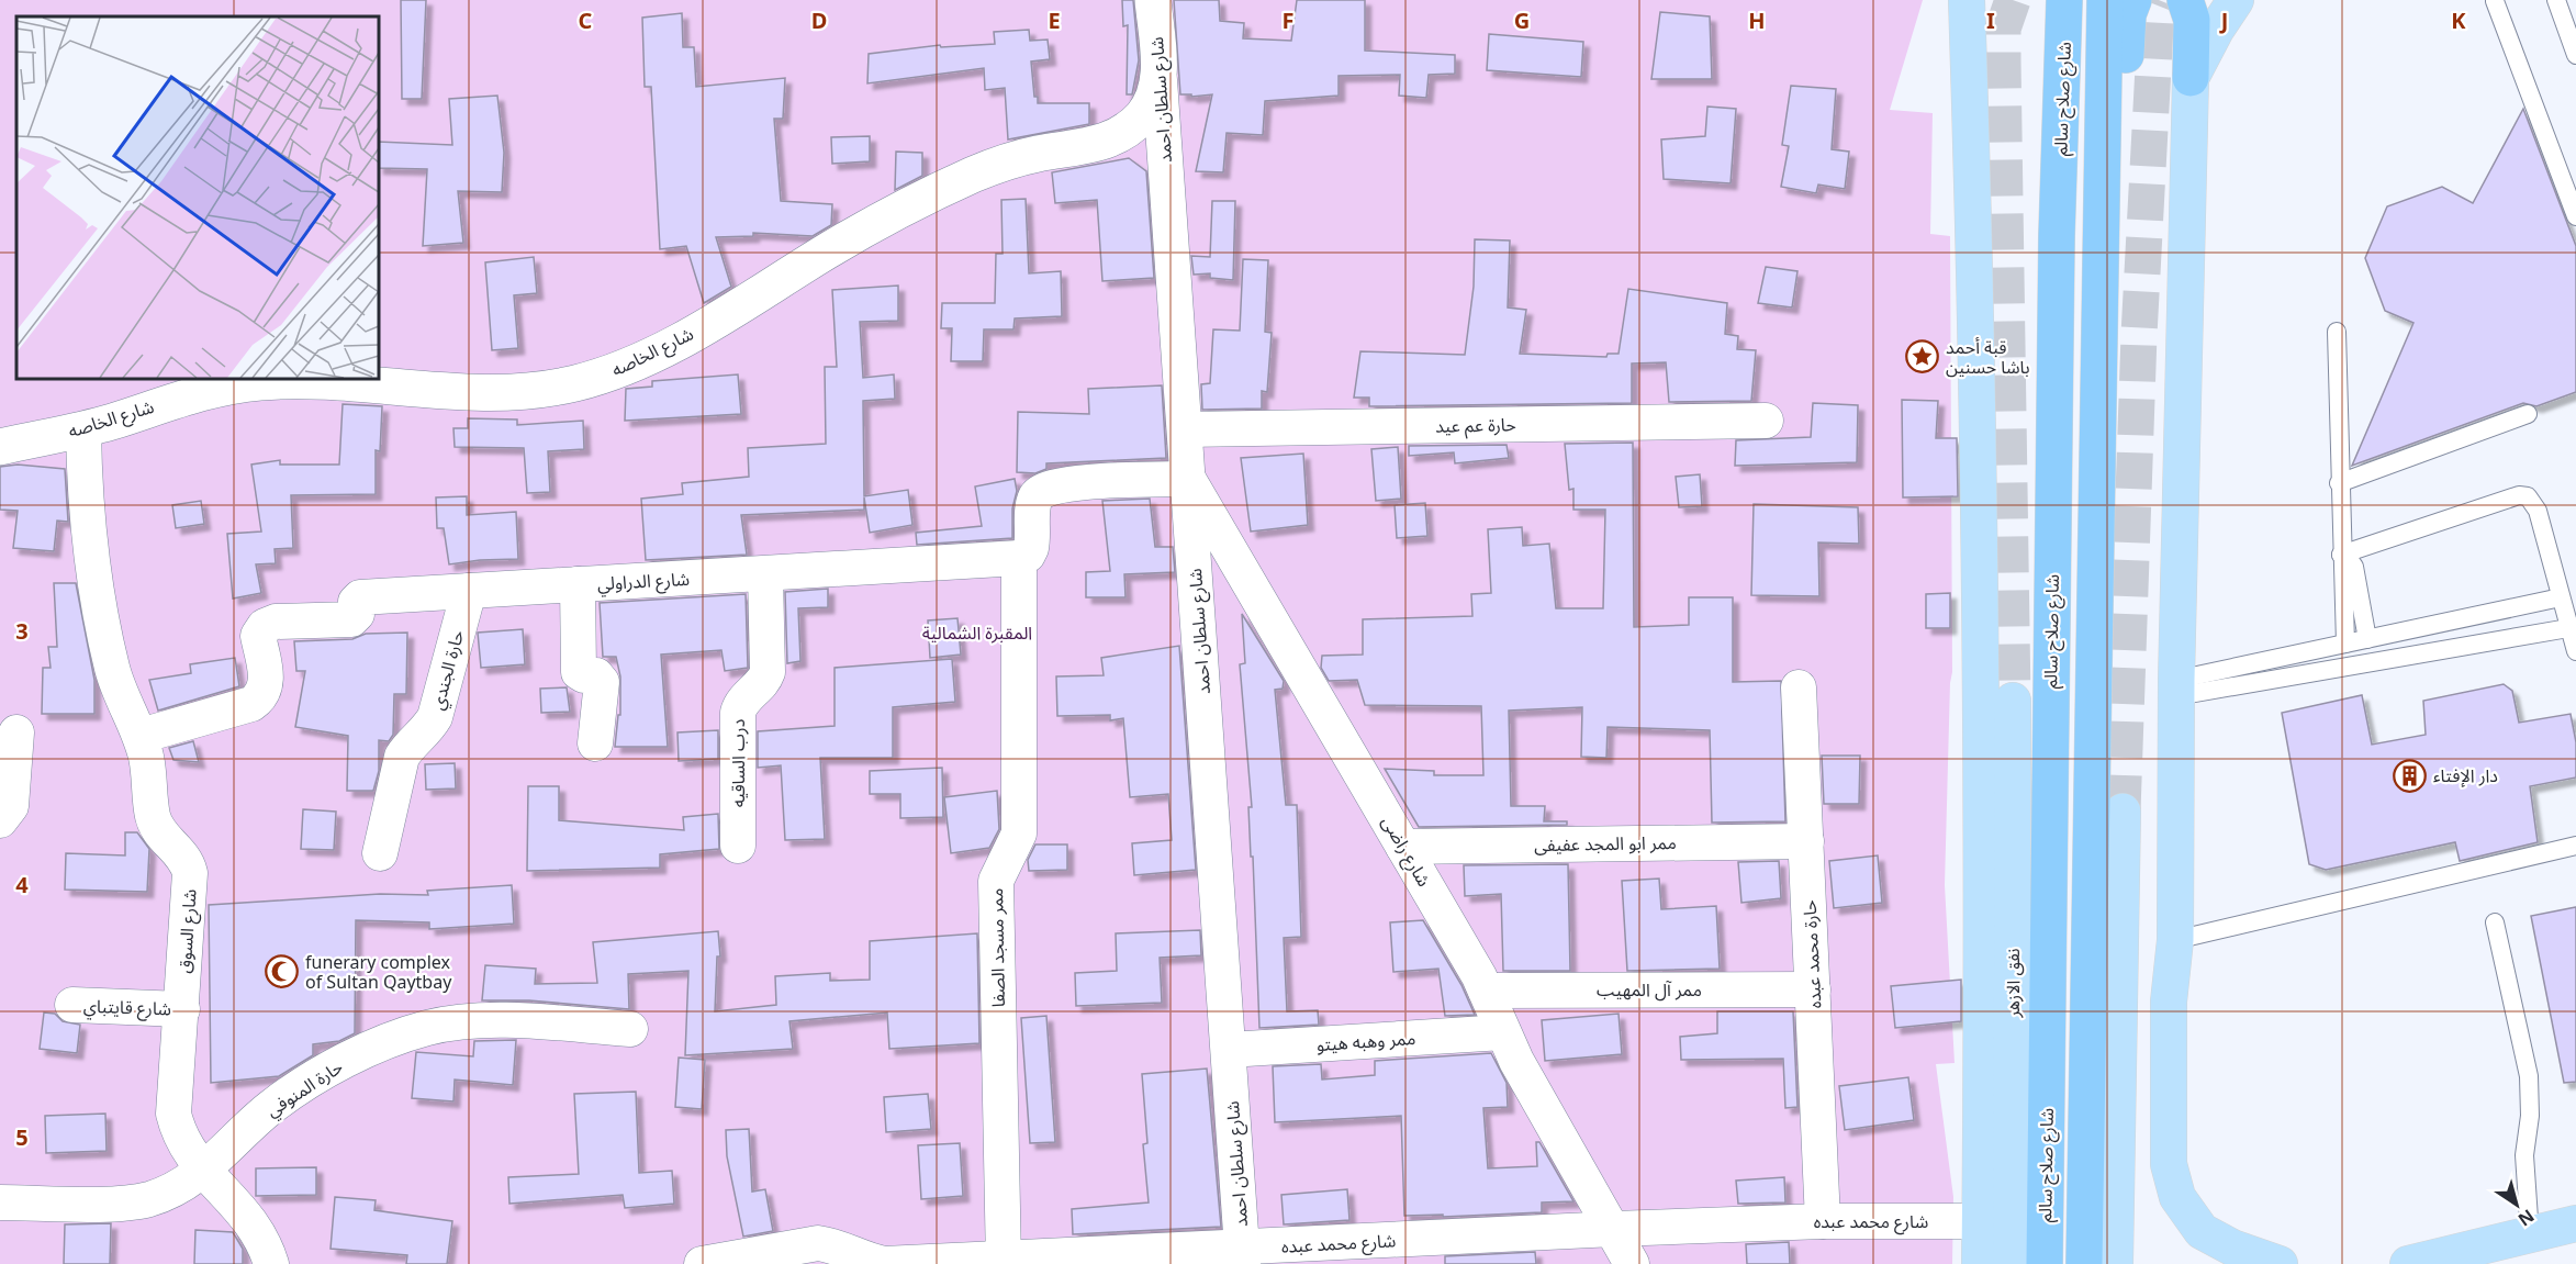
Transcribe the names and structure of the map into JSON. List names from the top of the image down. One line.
{"streets":{"highway":["شارع صلاح سالم"],"main road":["نفق الازهر"],"street":["شارع سلطان احمد","شارع الخاصه","حارة عم عيد","شارع الدراولي","حارة الجندي","درب الساقيه","ممر ابو المجد عفيفى","شارع راضى","شارع السوق","ممر مسجد الصفا","حارة محمد عبده","ممر آل المهيب","شارع قايتباي","ممر وهبه هيتو","حارة المنوفي","شارع محمد عبده"]},"crossings":[["شارع سلطان احمد","شارع الخاصه"],["شارع سلطان احمد","حارة عم عيد"],["شارع سلطان احمد","شارع راضى"],["شارع سلطان احمد","ممر وهبه هيتو"],["شارع سلطان احمد","شارع محمد عبده"],["شارع الخاصه","شارع السوق"],["شارع الدراولي","حارة الجندي"],["شارع الدراولي","درب الساقيه"],["شارع الدراولي","شارع السوق"],["شارع الدراولي","ممر مسجد الصفا"],["ممر ابو المجد عفيفى","شارع راضى"],["ممر ابو المجد عفيفى","حارة محمد عبده"],["شارع راضى","ممر آل المهيب"],["شارع راضى","ممر وهبه هيتو"],["شارع راضى","شارع محمد عبده"],["شارع السوق","شارع قايتباي"],["شارع السوق","حارة المنوفي"],["ممر مسجد الصفا","شارع محمد عبده"],["حارة محمد عبده","ممر آل المهيب"],["حارة محمد عبده","شارع محمد عبده"]],"parks":["المقبرة الشمالية"],"places":{"place":["قبة أحمد باشا حسنين"],"building":["دار الإفتاء"],"mosque":["funerary complex of Sultan Qaytbay"]},"north":"bottom right","grid":{"columns":["C","D","E","F","G","H","I","J","K"],"rows":["3","4","5"]}}
